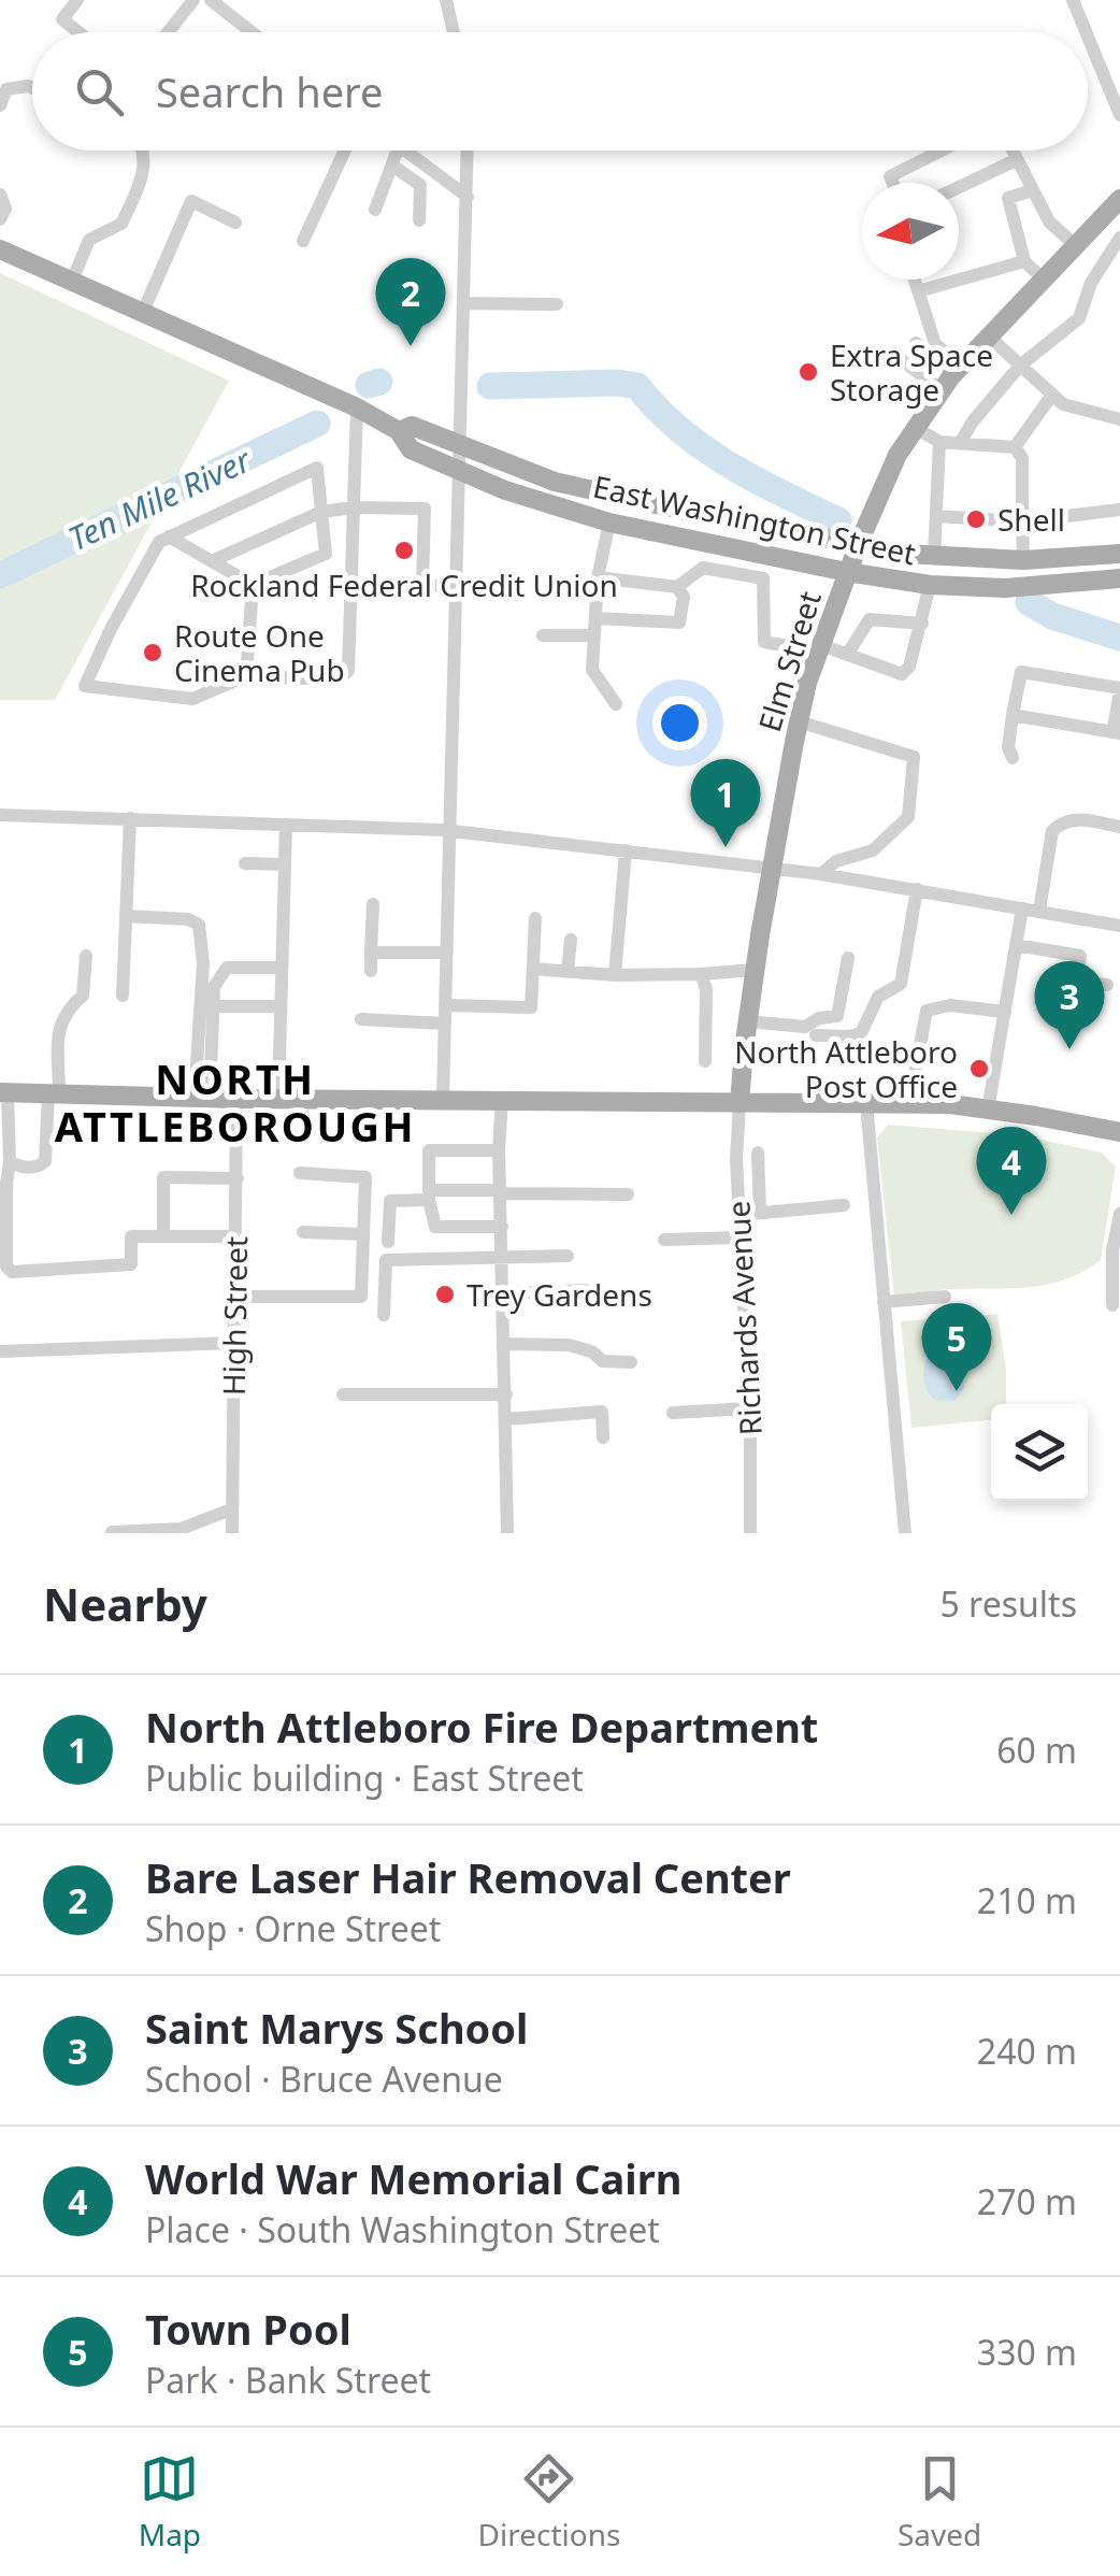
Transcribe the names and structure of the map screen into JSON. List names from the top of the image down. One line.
{"streets":{"main road":["East Washington Street","Elm Street"],"street":["High Street","Richards Avenue"]},"crossings":[["East Washington Street","Elm Street"],["Elm Street","Richards Avenue"]],"districts":["NORTH ATTLEBOROUGH"],"water":["Ten Mile River"],"places":["Extra Space Storage","Shell","Rockland Federal Credit Union","Route One Cinema Pub","North Attleboro Post Office","Trey Gardens"],"north":"left","page":{"search":"Search here","pins":["2","1","3","4","5"],"heading":["Nearby","5 results"],"list":[{"mark":"1","name":"North Attleboro Fire Department","note":"Public building · East Street","value":"60 m"},{"mark":"2","name":"Bare Laser Hair Removal Center","note":"Shop · Orne Street","value":"210 m"},{"mark":"3","name":"Saint Marys School","note":"School · Bruce Avenue","value":"240 m"},{"mark":"4","name":"World War Memorial Cairn","note":"Place · South Washington Street","value":"270 m"},{"mark":"5","name":"Town Pool","note":"Park · Bank Street","value":"330 m"}],"nav":["Map","Directions","Saved"]}}
